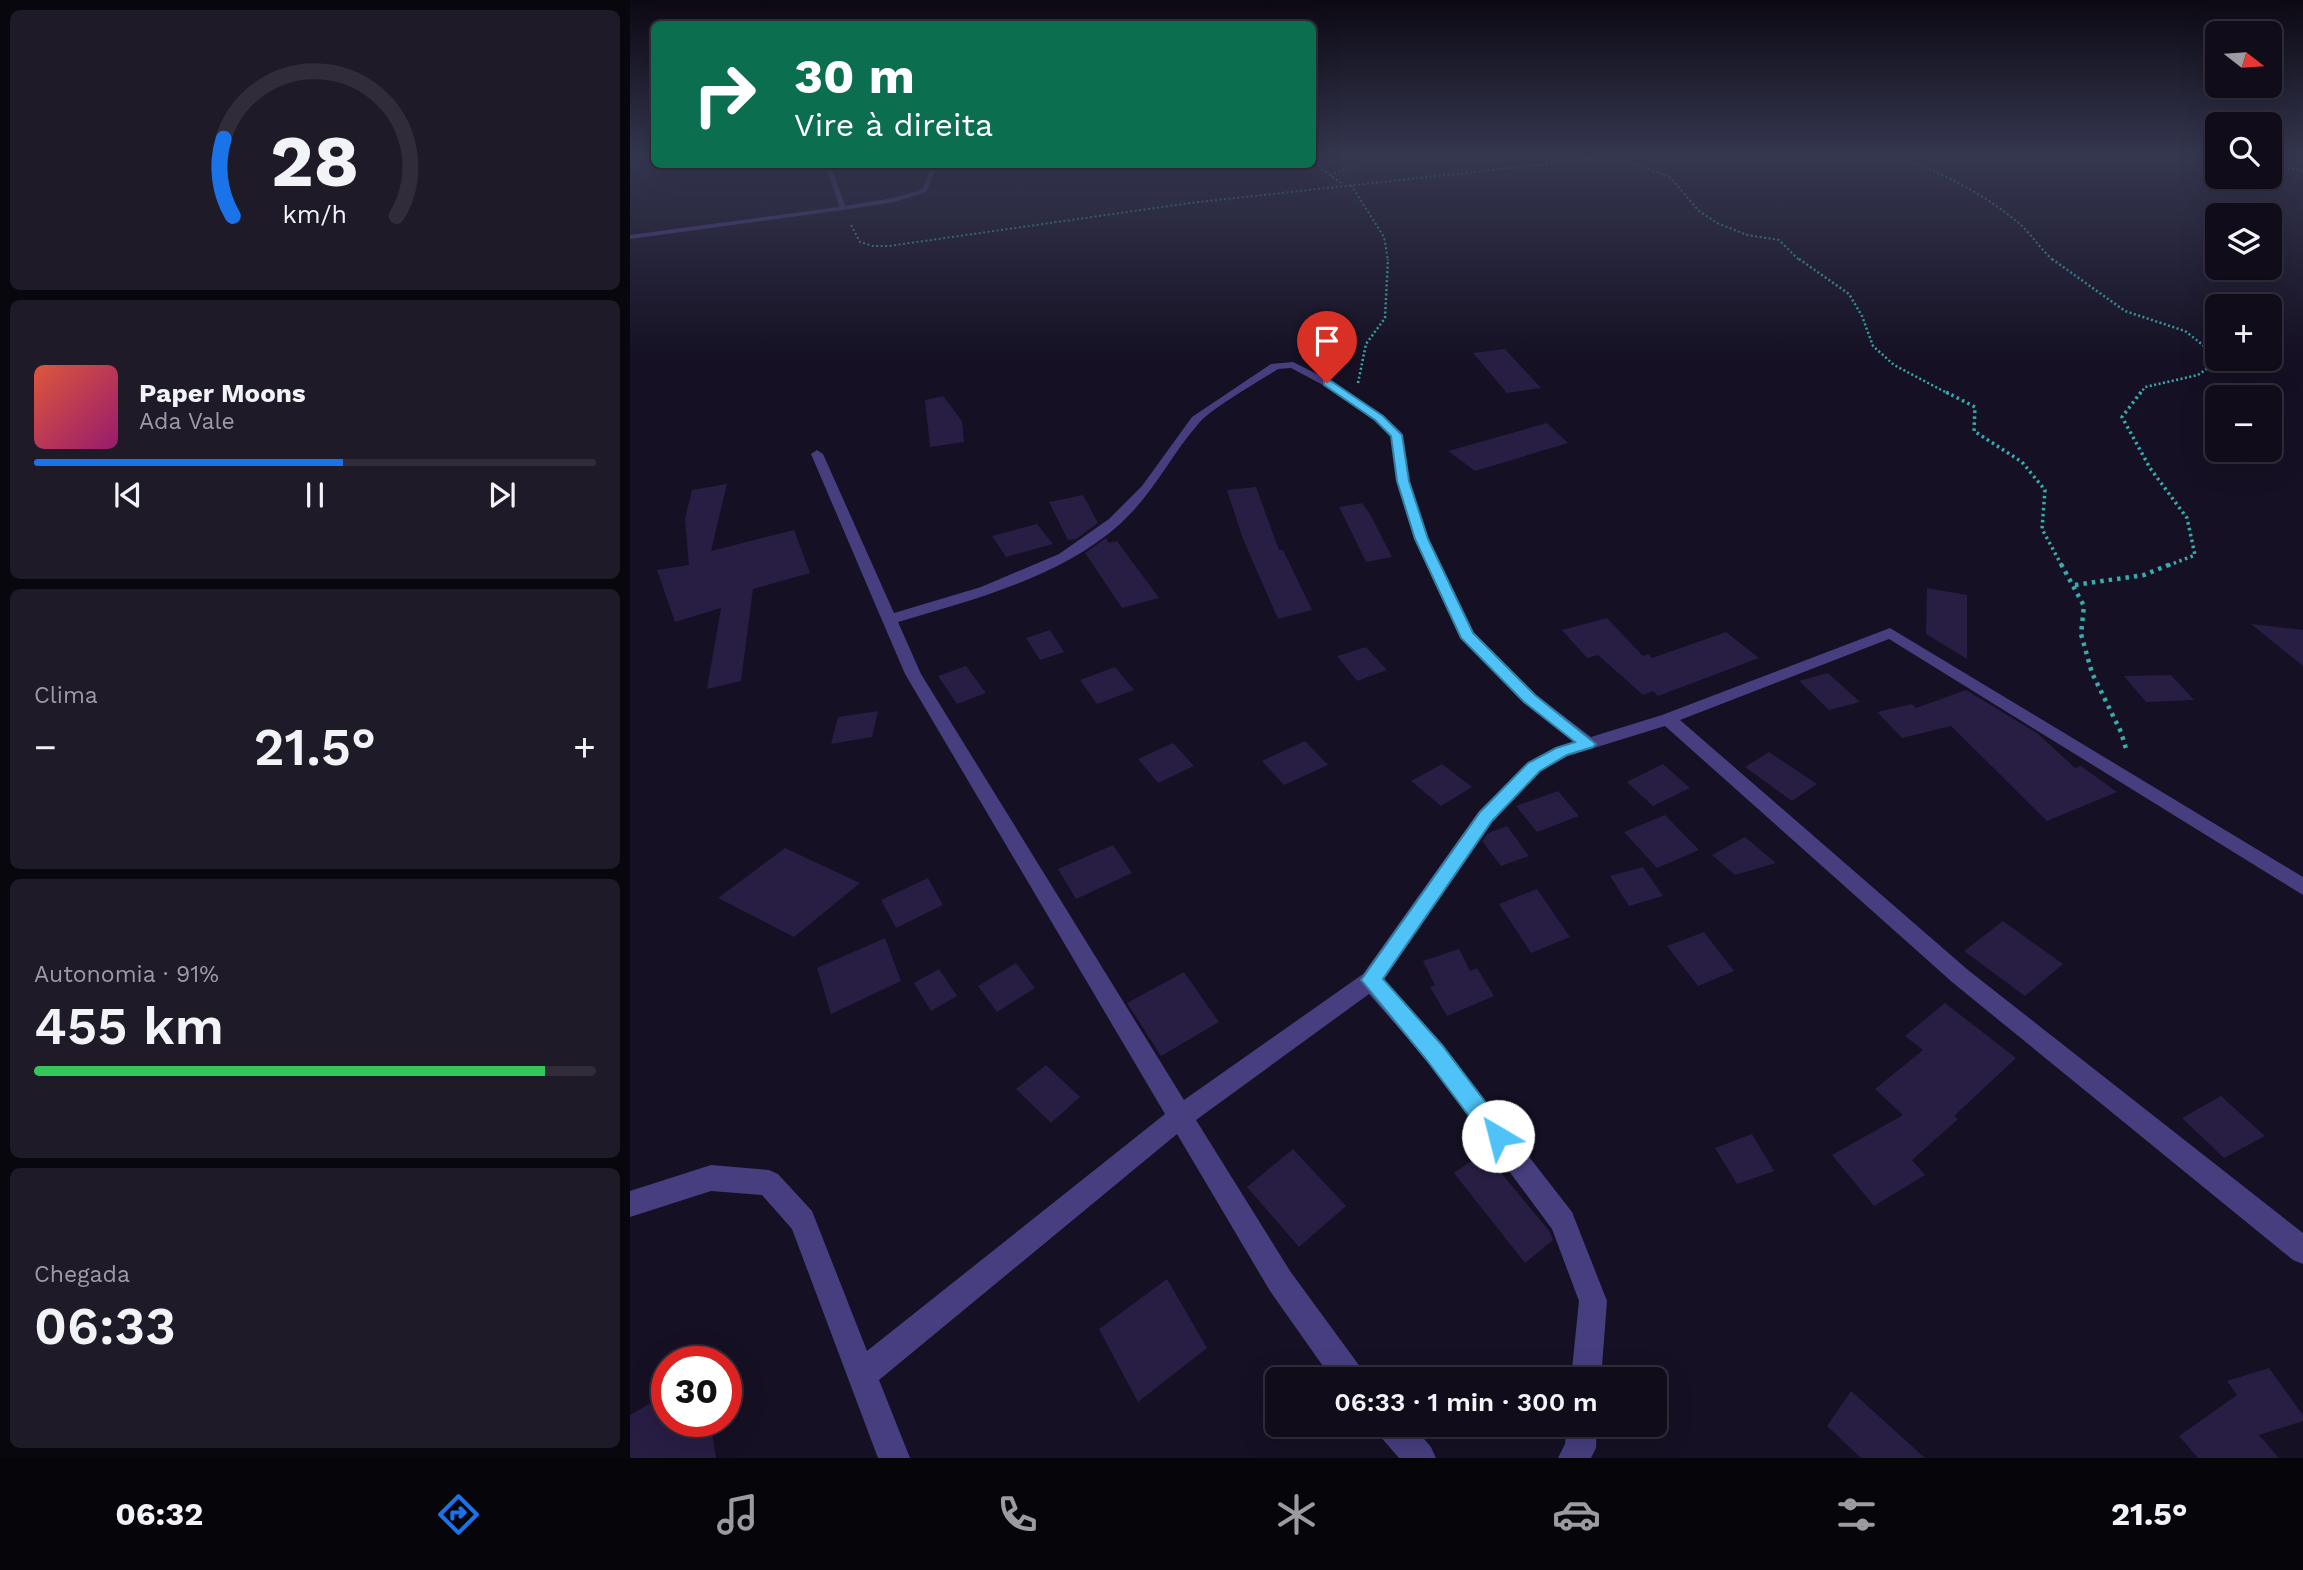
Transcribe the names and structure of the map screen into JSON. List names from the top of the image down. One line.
{"north":"right","page":{"map_buttons":["+","−"],"turn":["30 m","Vire à direita"],"song":["Paper Moons","Ada Vale"],"tile":["Clima",["Autonomia · 91%","455 km"],["Chegada","06:33"]],"heat":["−","21.5°","+"],"limit":"30","trip":"06:33 · 1 min · 300 m","tabs":["06:32","21.5°"],"gauge":["28","km/h"]}}
